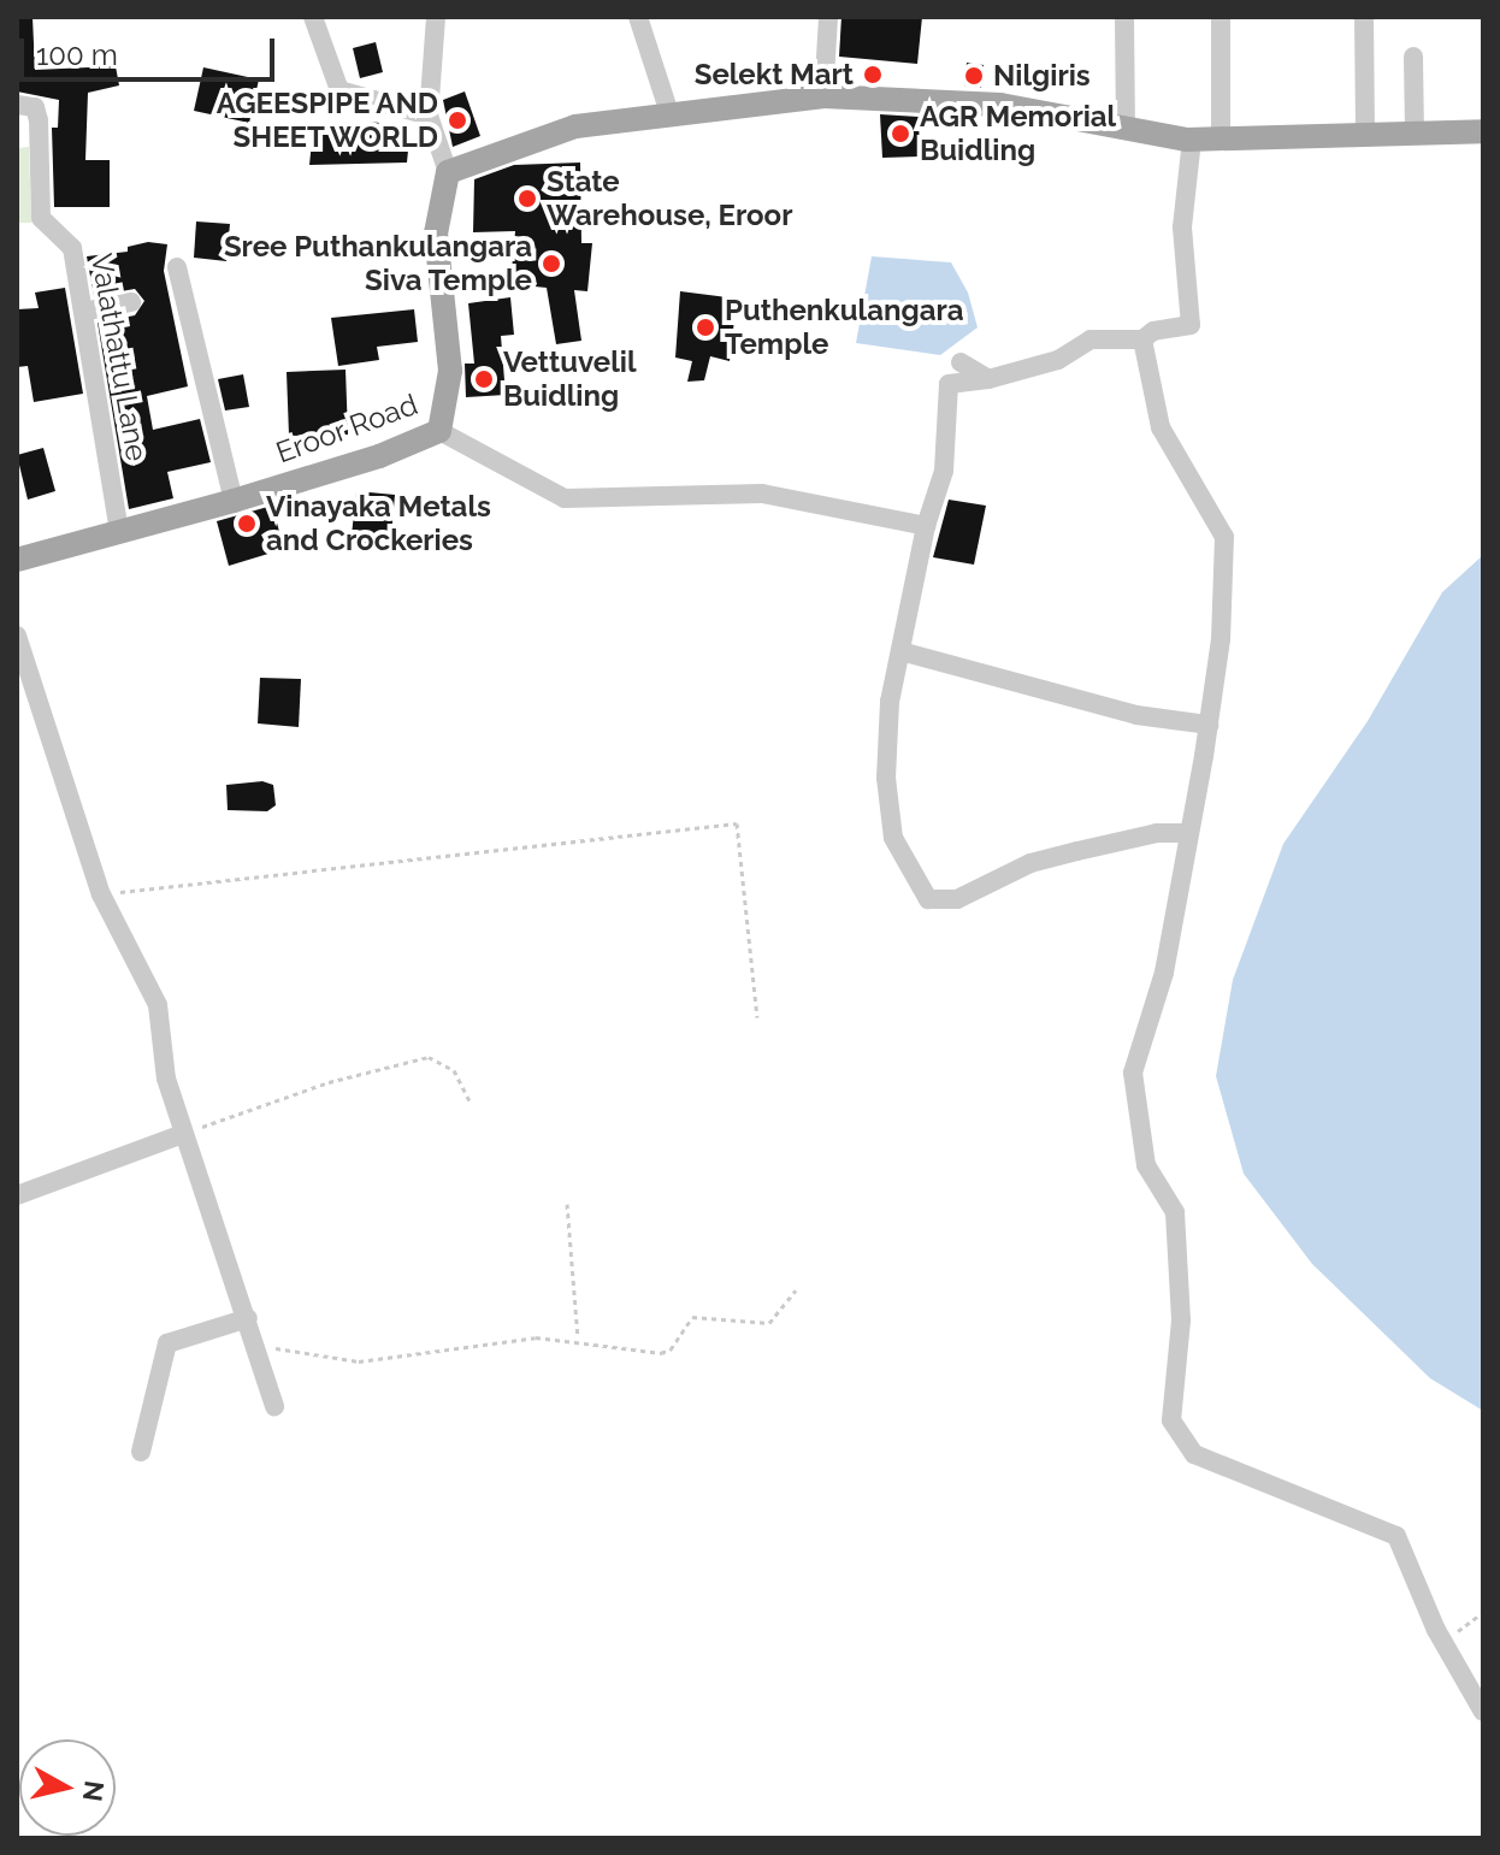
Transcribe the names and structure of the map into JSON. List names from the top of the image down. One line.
{"streets":{"main road":["Eroor Road"],"street":["Valathattu Lane"]},"crossings":[["Valathattu Lane","Eroor Road"]],"places":["Selekt Mart","Nilgiris","AGEESPIPE AND SHEET WORLD","AGR Memorial Buidling","State Warehouse, Eroor","Sree Puthankulangara Siva Temple","Puthenkulangara Temple","Vettuvelil Buidling","Vinayaka Metals and Crockeries"],"scale_bar":"100 m","north":"right"}
